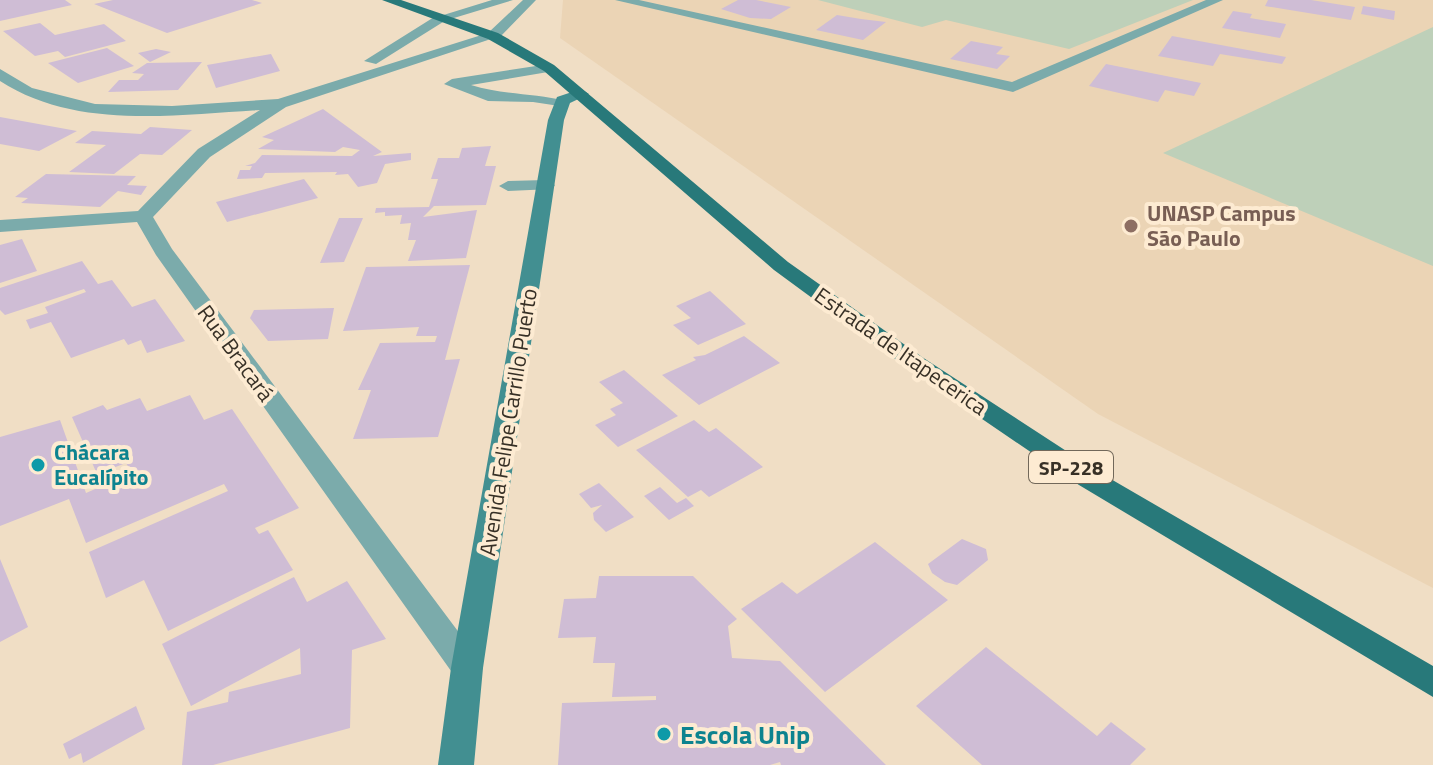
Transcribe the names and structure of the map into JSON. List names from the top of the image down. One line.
{"streets":{"main road":["Estrada de Itapecerica","SP-228"],"street":["Rua Bracará","Avenida Felipe Carrillo Puerto"]},"crossings":[["Estrada de Itapecerica","Avenida Felipe Carrillo Puerto"],["Rua Bracará","Avenida Felipe Carrillo Puerto"]],"places":["UNASP Campus São Paulo","Chácara Eucalípito","Escola Unip"]}
